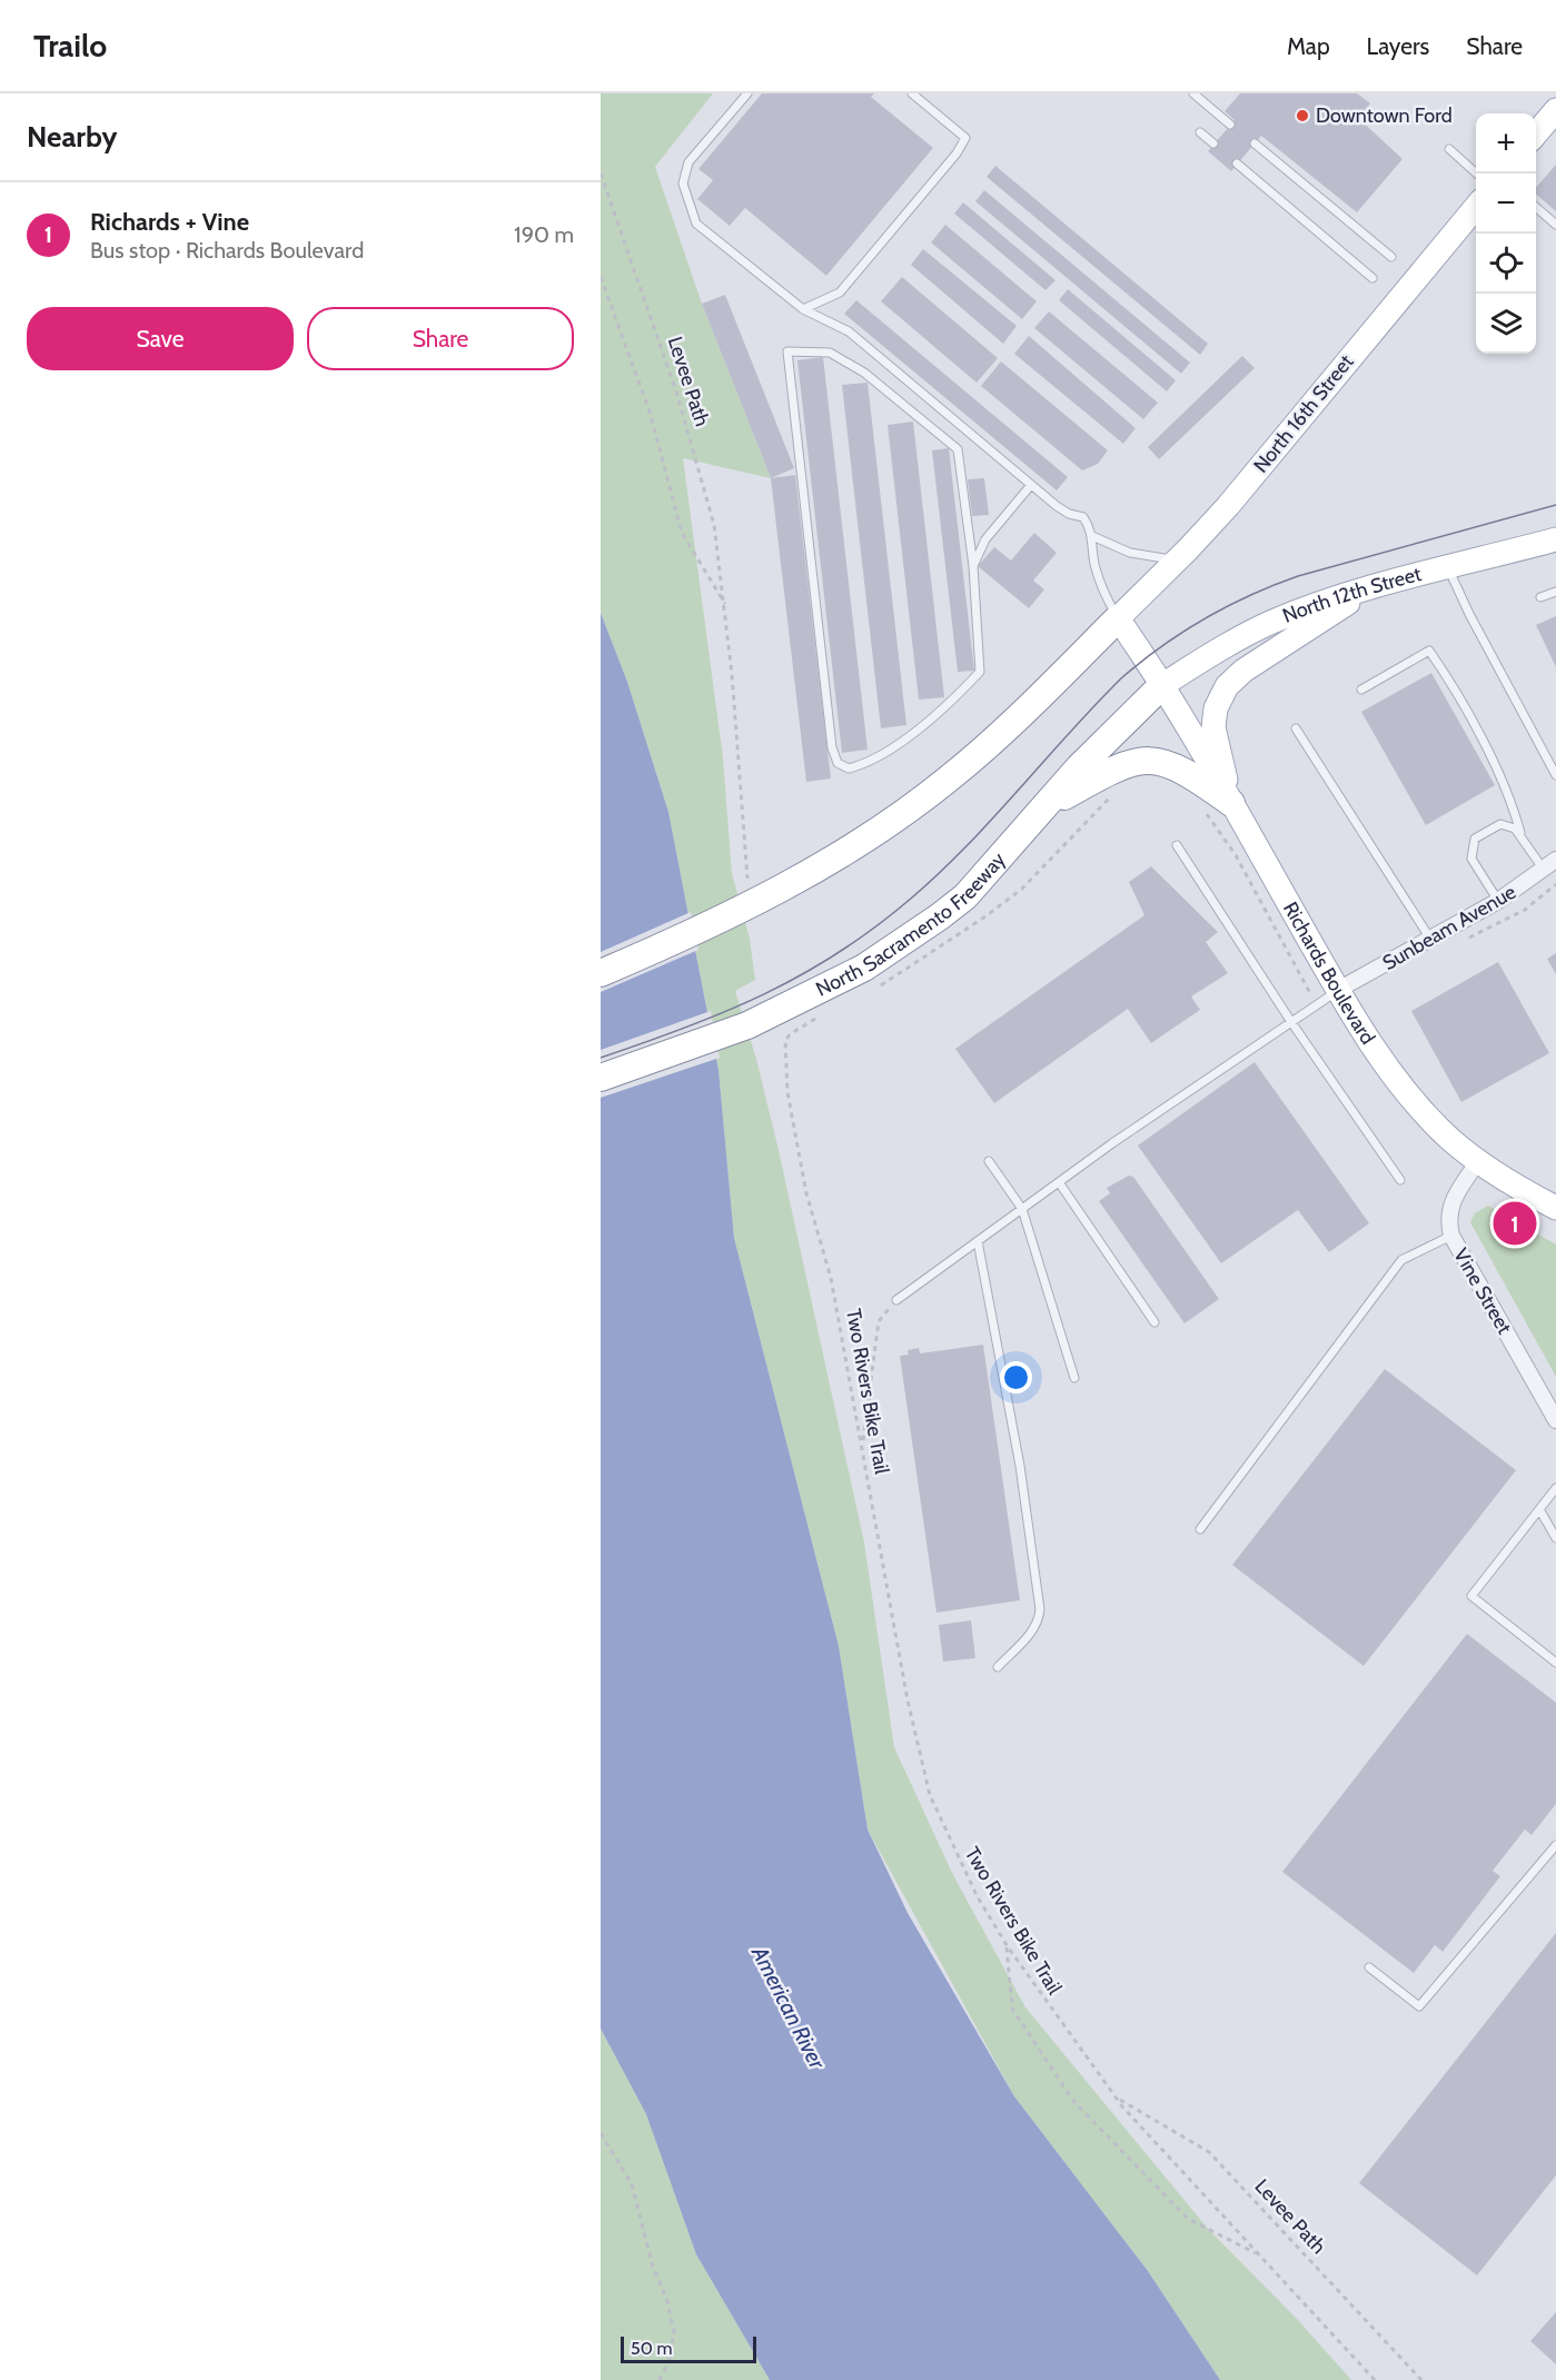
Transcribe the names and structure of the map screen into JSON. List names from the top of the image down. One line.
{"streets":{"highway":["North Sacramento Freeway"],"main road":["North 16th Street","North 12th Street","Richards Boulevard"],"street":["Sunbeam Avenue","Vine Street"],"path":["Levee Path","Two Rivers Bike Trail"]},"crossings":[["Levee Path","Two Rivers Bike Trail"],["North 16th Street","Richards Boulevard"],["North 12th Street","North Sacramento Freeway"],["North 12th Street","Richards Boulevard"],["North Sacramento Freeway","Richards Boulevard"],["Sunbeam Avenue","Richards Boulevard"],["Richards Boulevard","Vine Street"]],"water":["American River"],"places":["Downtown Ford"],"scale_bar":"50 m","page":{"header":"Trailo","nav":["Map","Layers","Share"],"heading":"Nearby","map_buttons":["+","−"],"list":[{"mark":"1","name":"Richards + Vine","note":"Bus stop · Richards Boulevard","value":"190 m"}],"buttons":["Save","Share"],"pins":"1","scale":"50 m"}}
